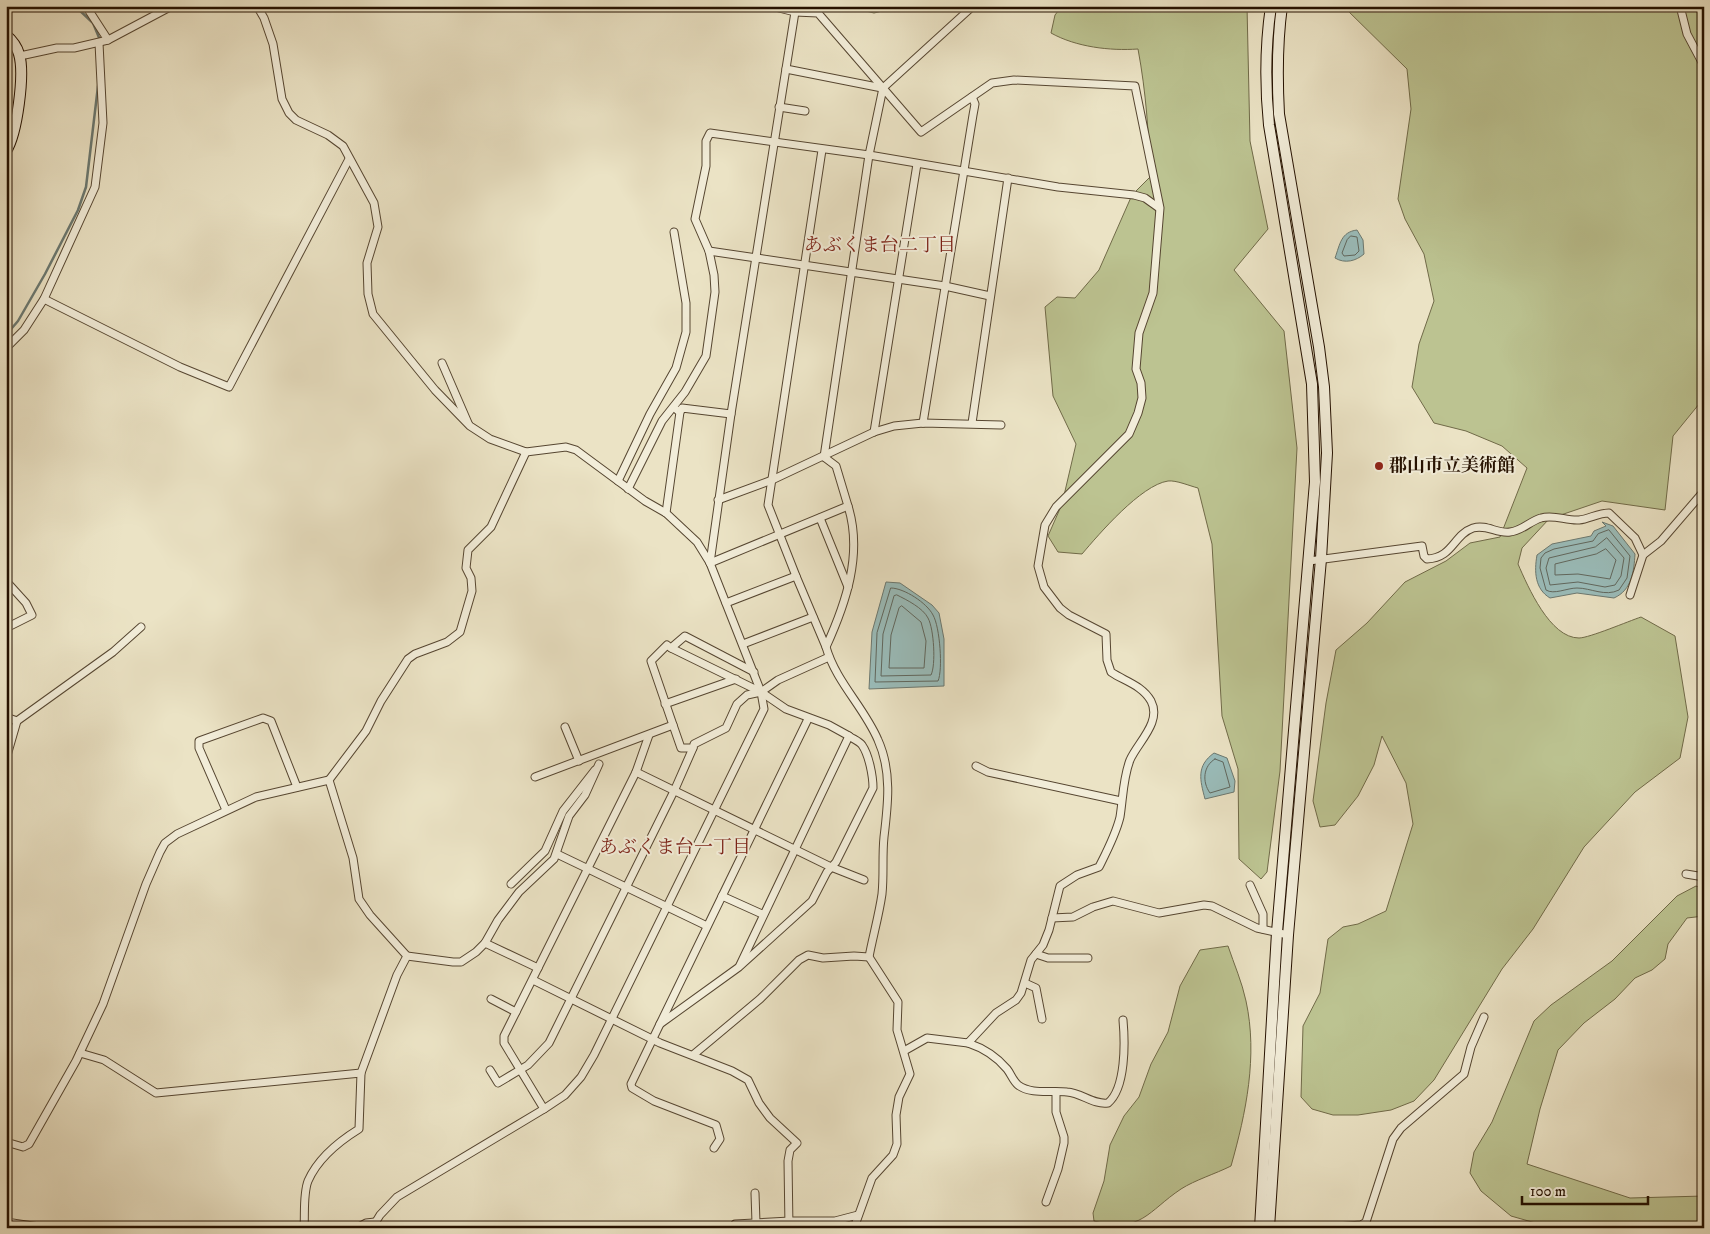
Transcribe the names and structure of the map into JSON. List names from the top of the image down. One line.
{"districts":["あぶくま台二丁目","あぶくま台一丁目"],"places":["郡山市立美術館"],"scale_bar":"100 m"}
